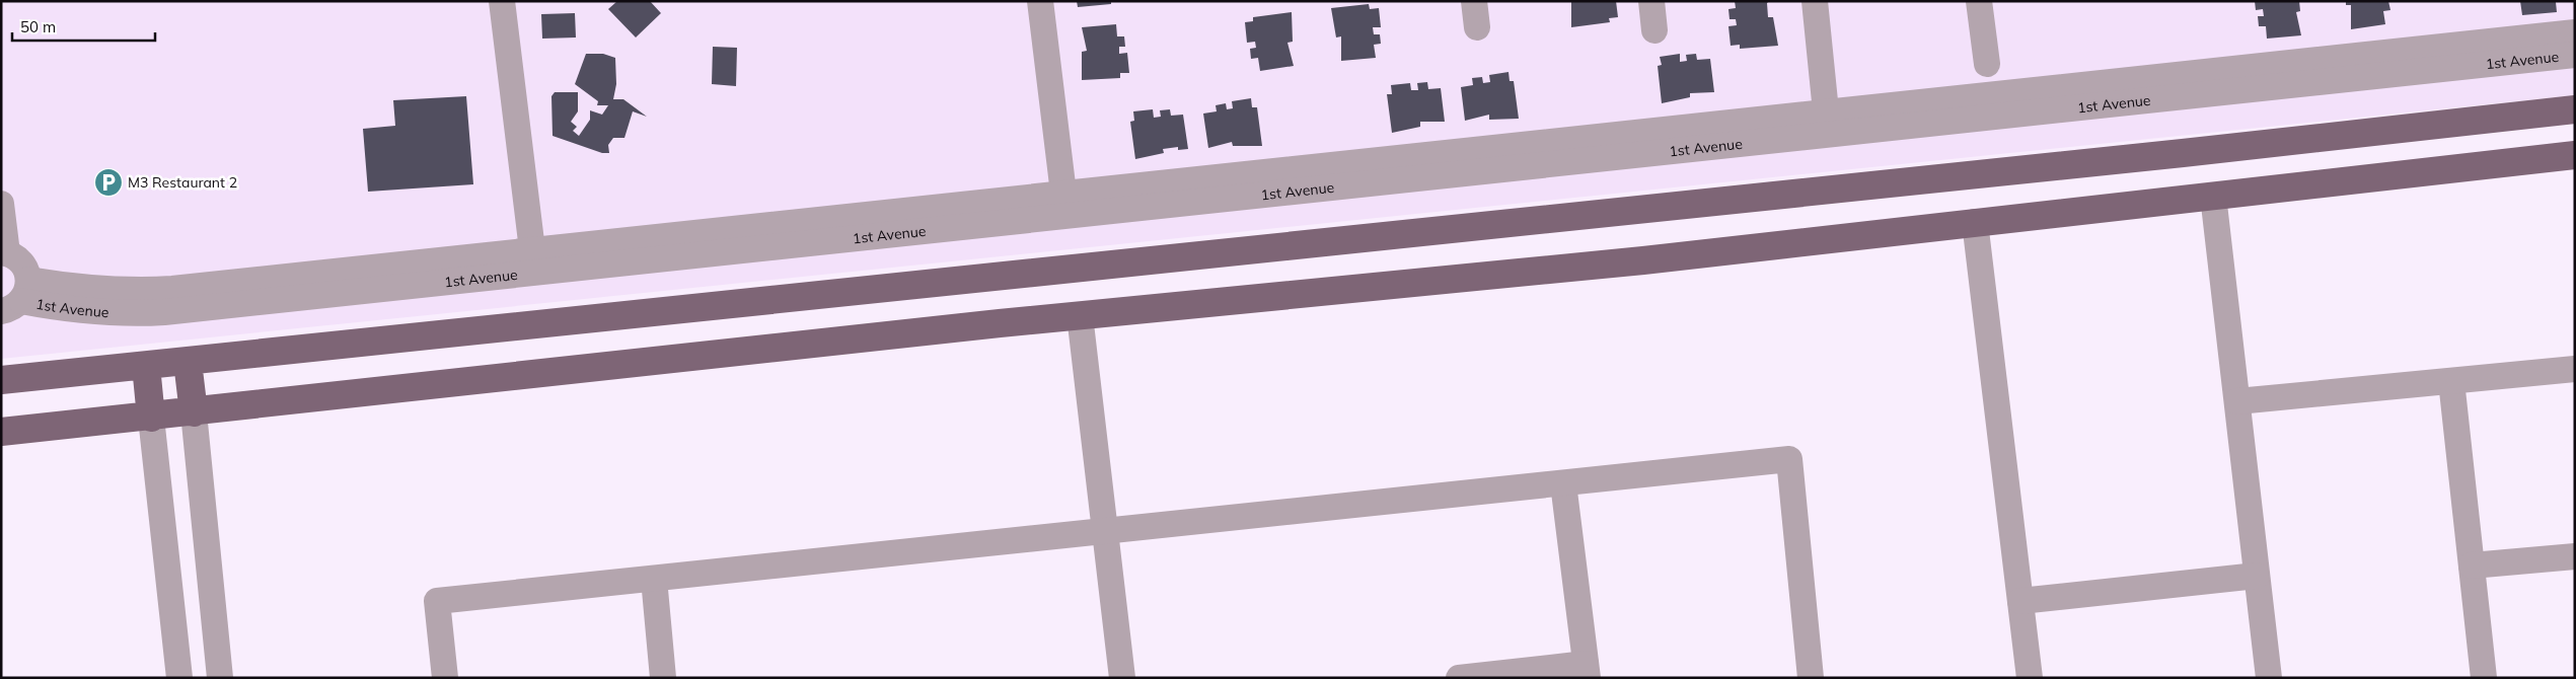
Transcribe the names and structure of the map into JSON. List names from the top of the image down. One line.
{"streets":{"street":["1st Avenue"]},"places":{"parking":["M3 Restaurant 2"]},"scale_bar":"50 m"}
